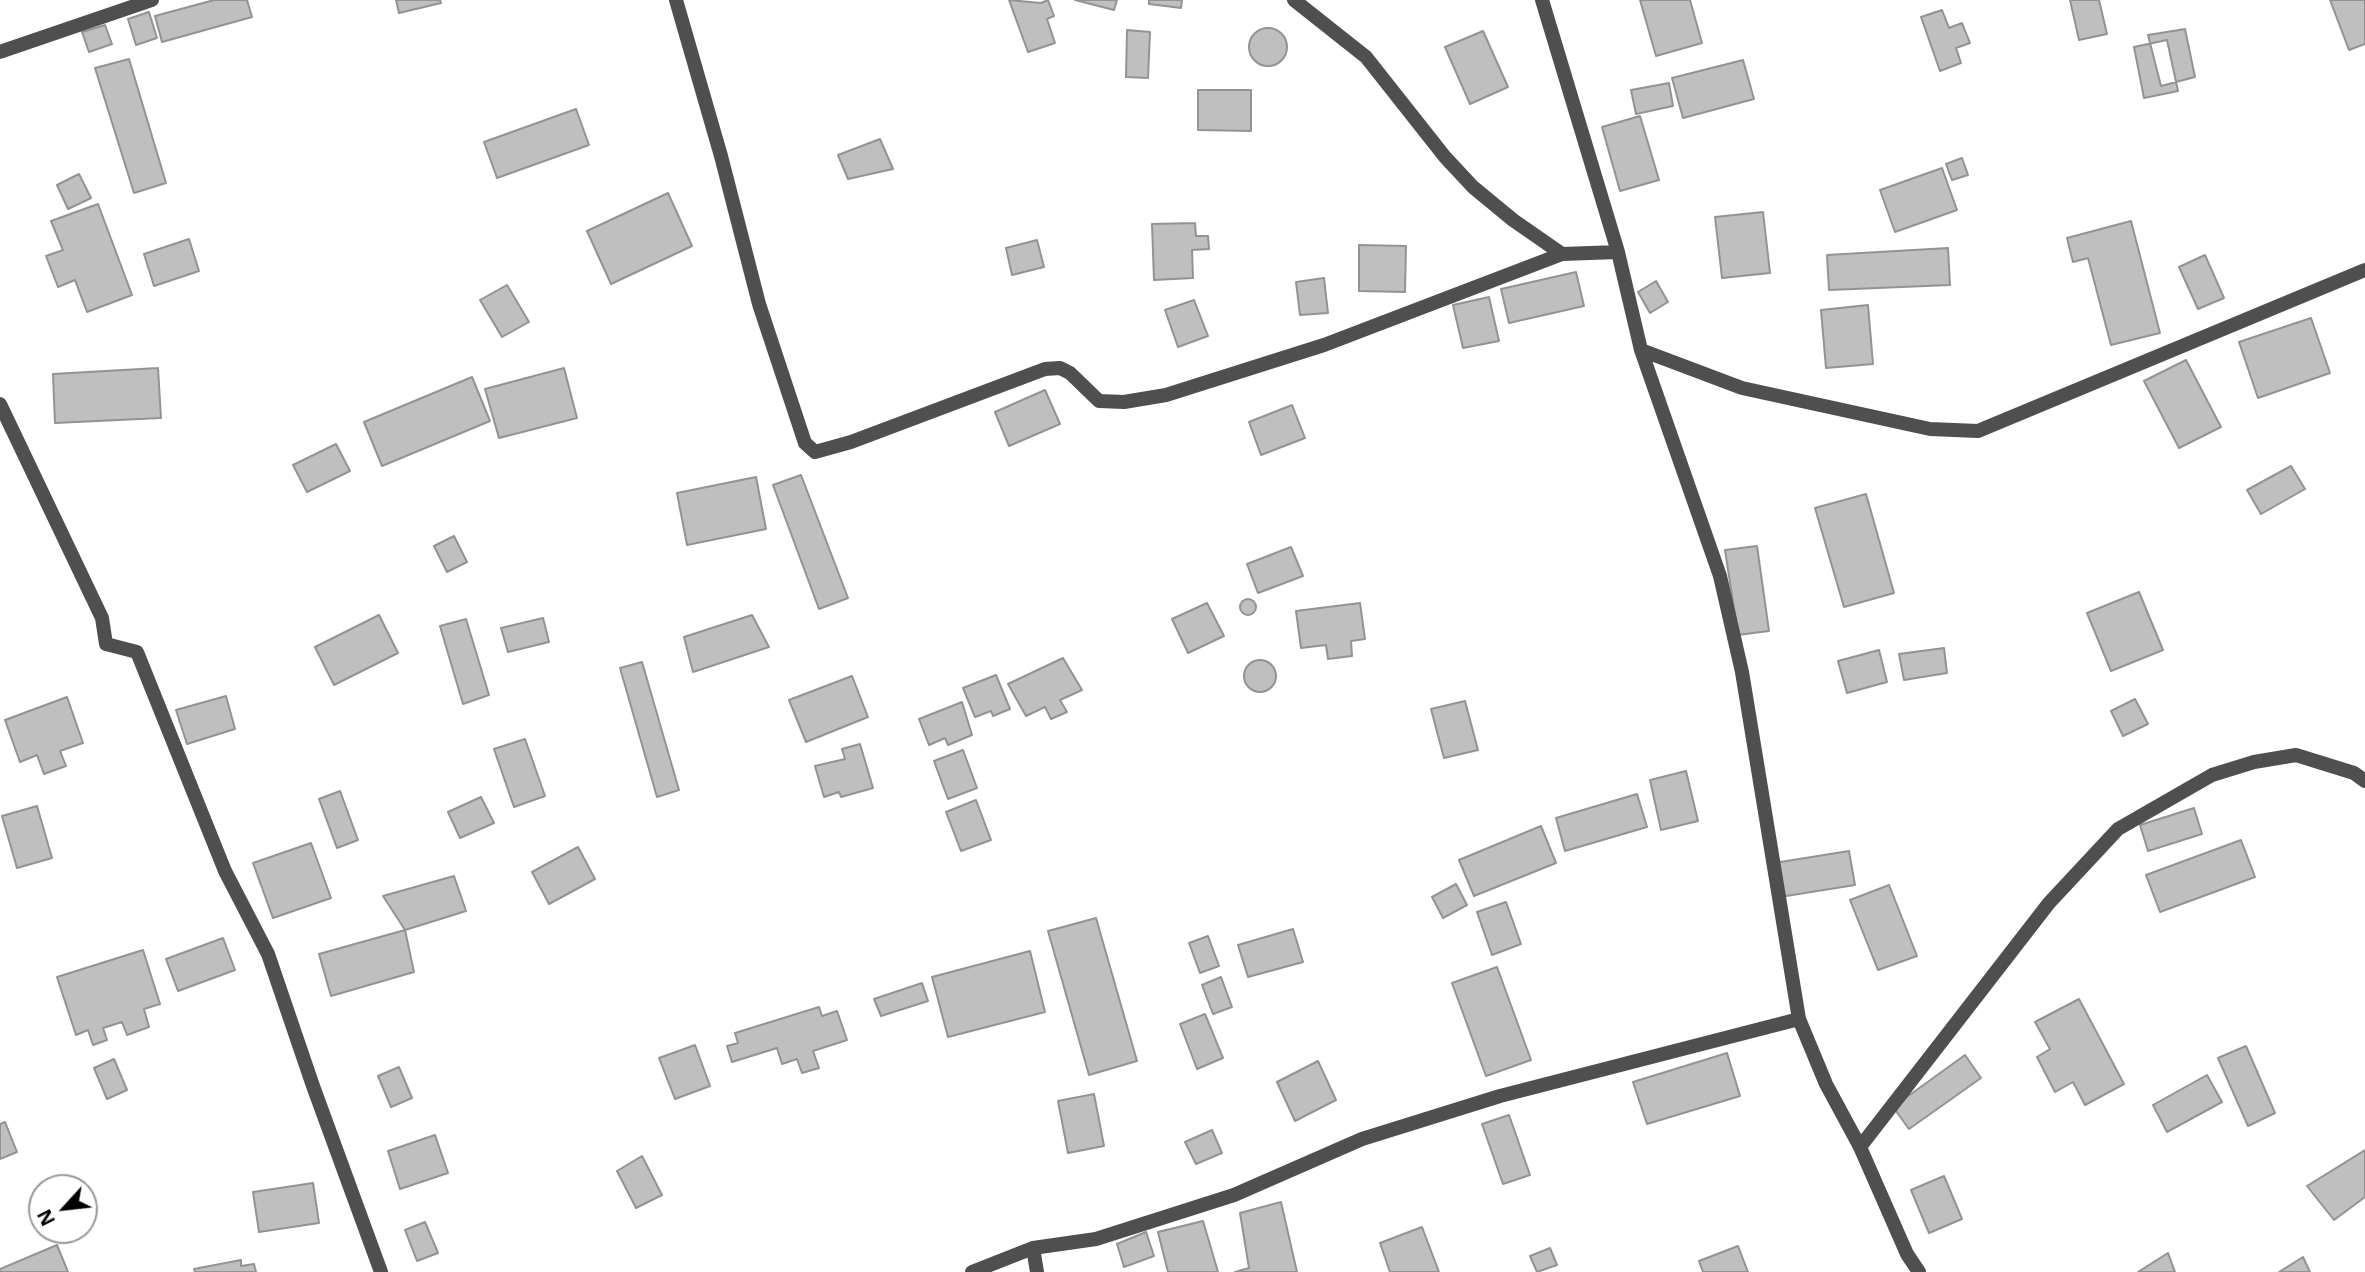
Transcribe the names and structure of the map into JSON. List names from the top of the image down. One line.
{"north":"bottom left"}
